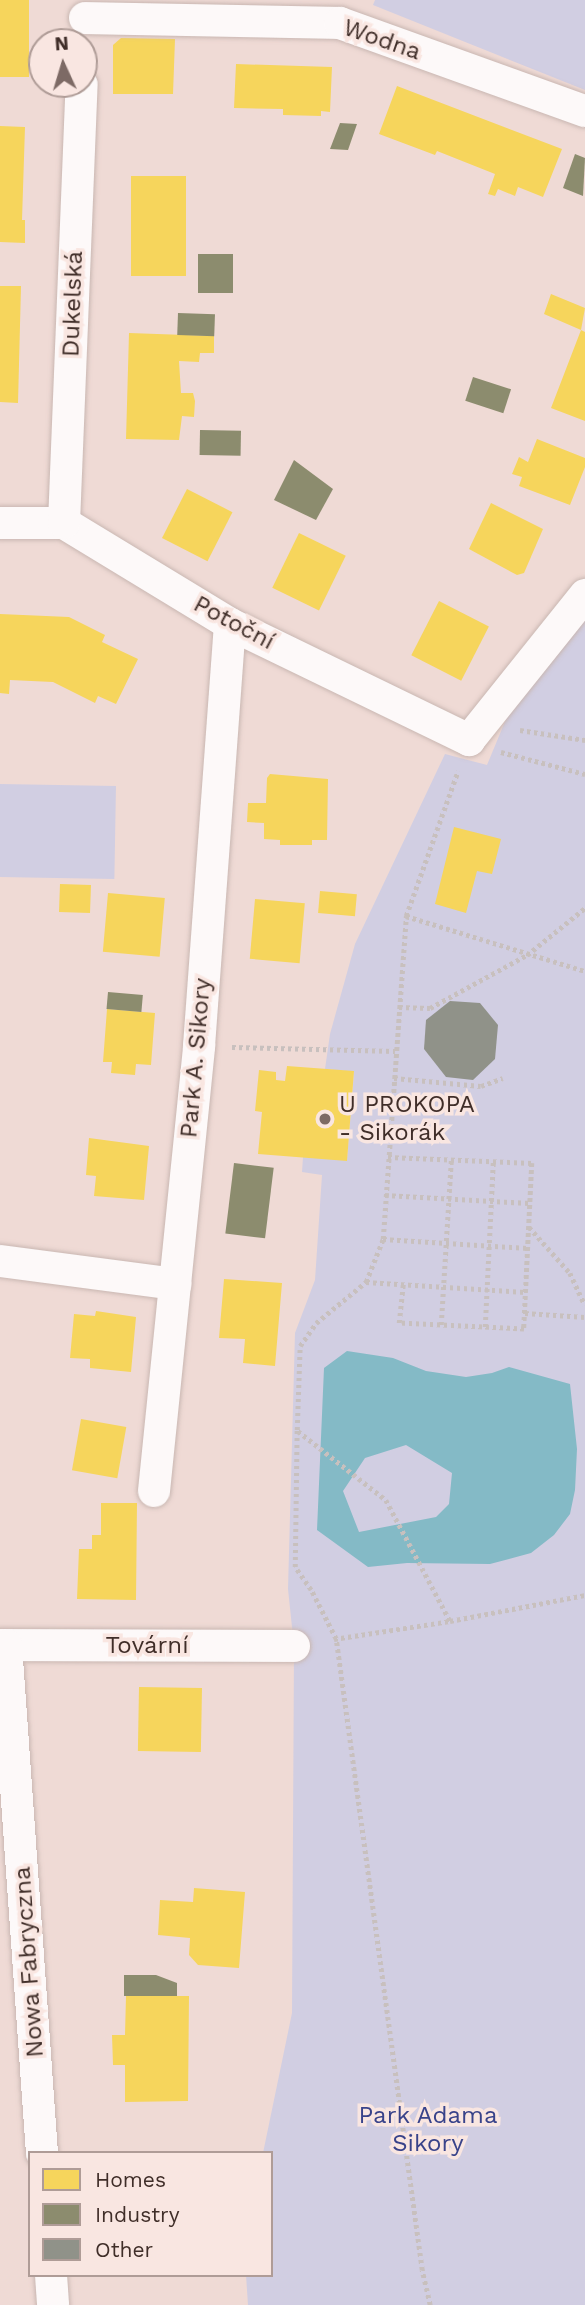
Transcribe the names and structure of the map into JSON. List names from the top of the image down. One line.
{"streets":{"street":["Wodna","Dukelská","Potoční","Park A. Sikory","Tovární","Nowa Fabryczna"]},"crossings":[["Dukelská","Potoční"],["Potoční","Park A. Sikory"],["Tovární","Nowa Fabryczna"]],"parks":["Park Adama Sikory"],"places":["U PROKOPA - Sikorák"],"legend":["Homes","Industry","Other"],"north":"top"}
